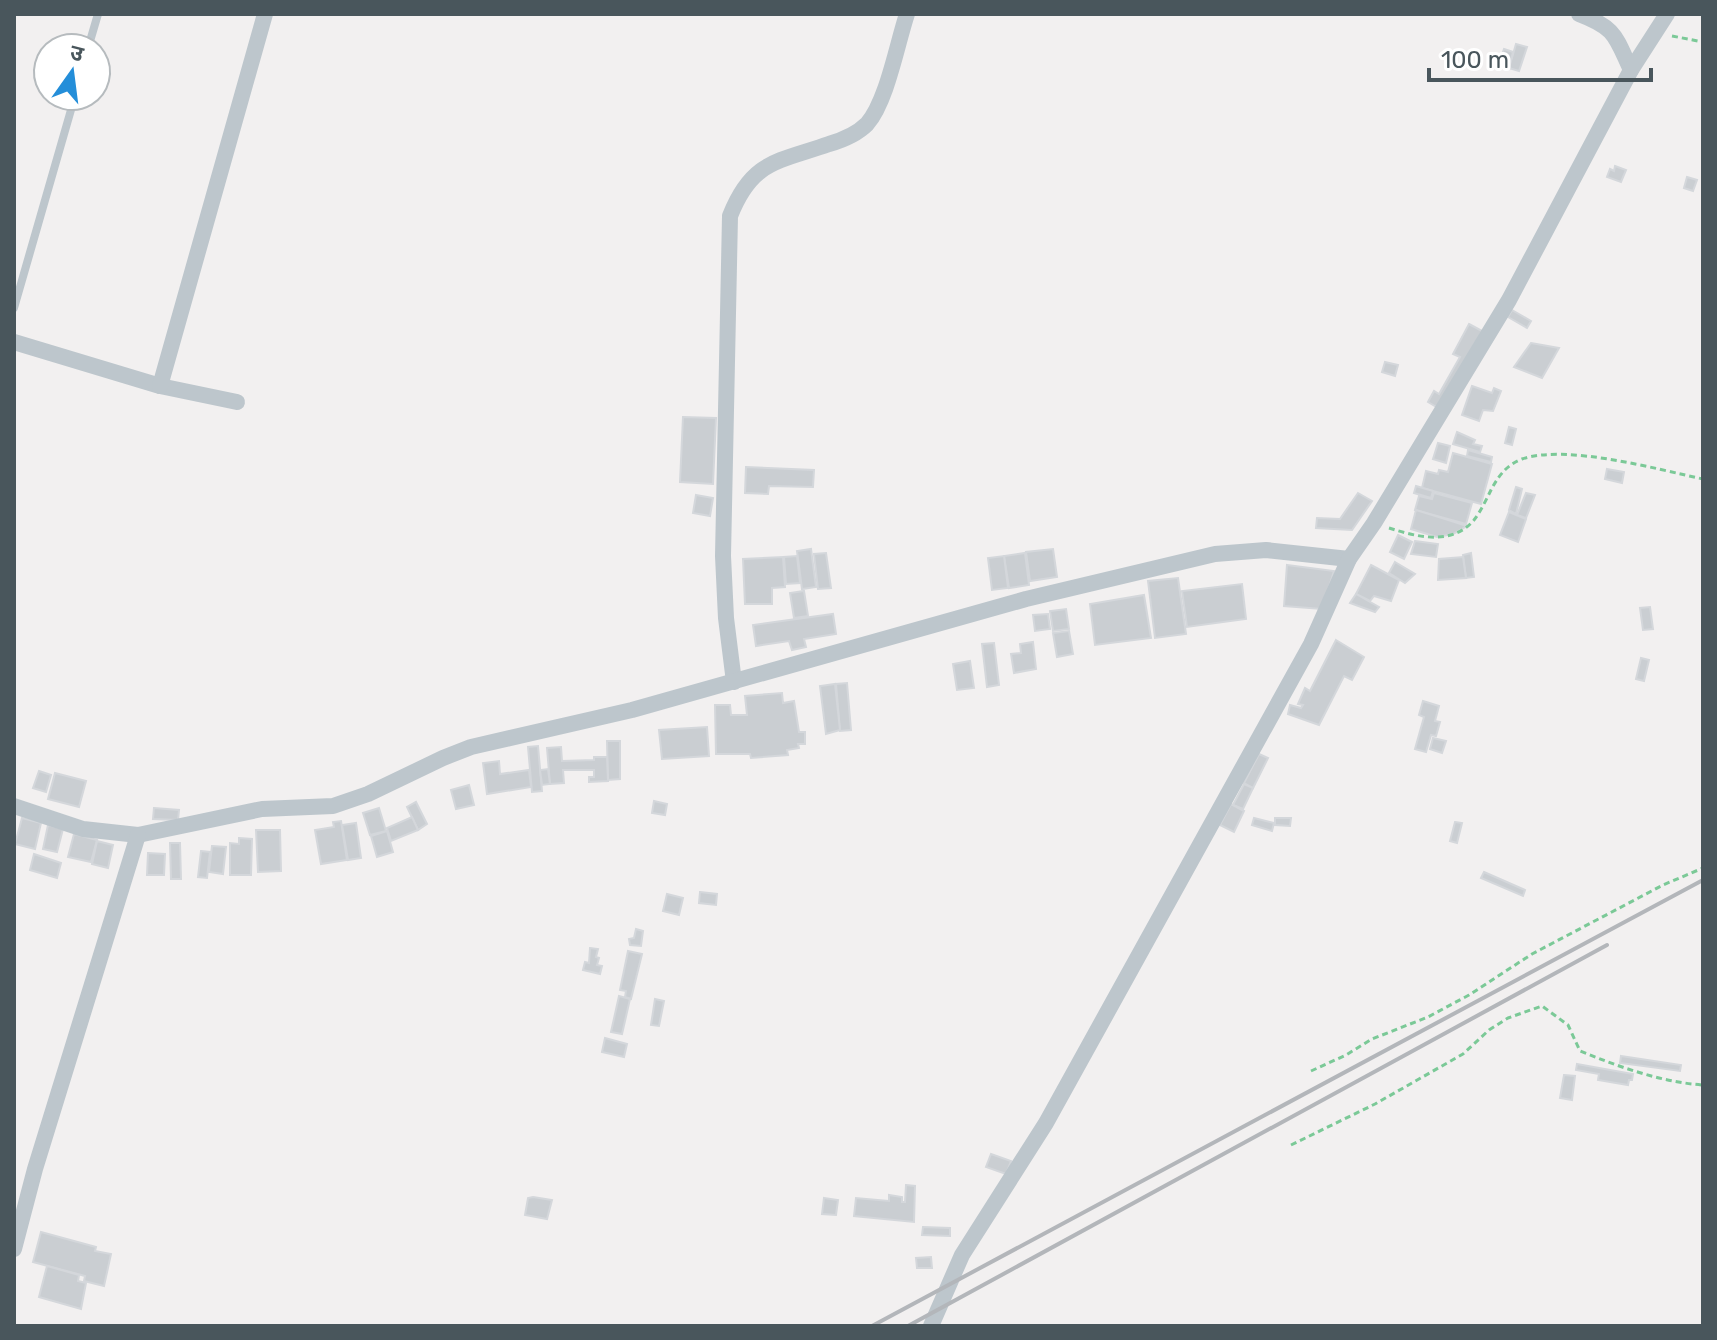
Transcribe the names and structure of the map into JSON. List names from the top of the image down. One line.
{"scale_bar":"100 m","north":"top"}
